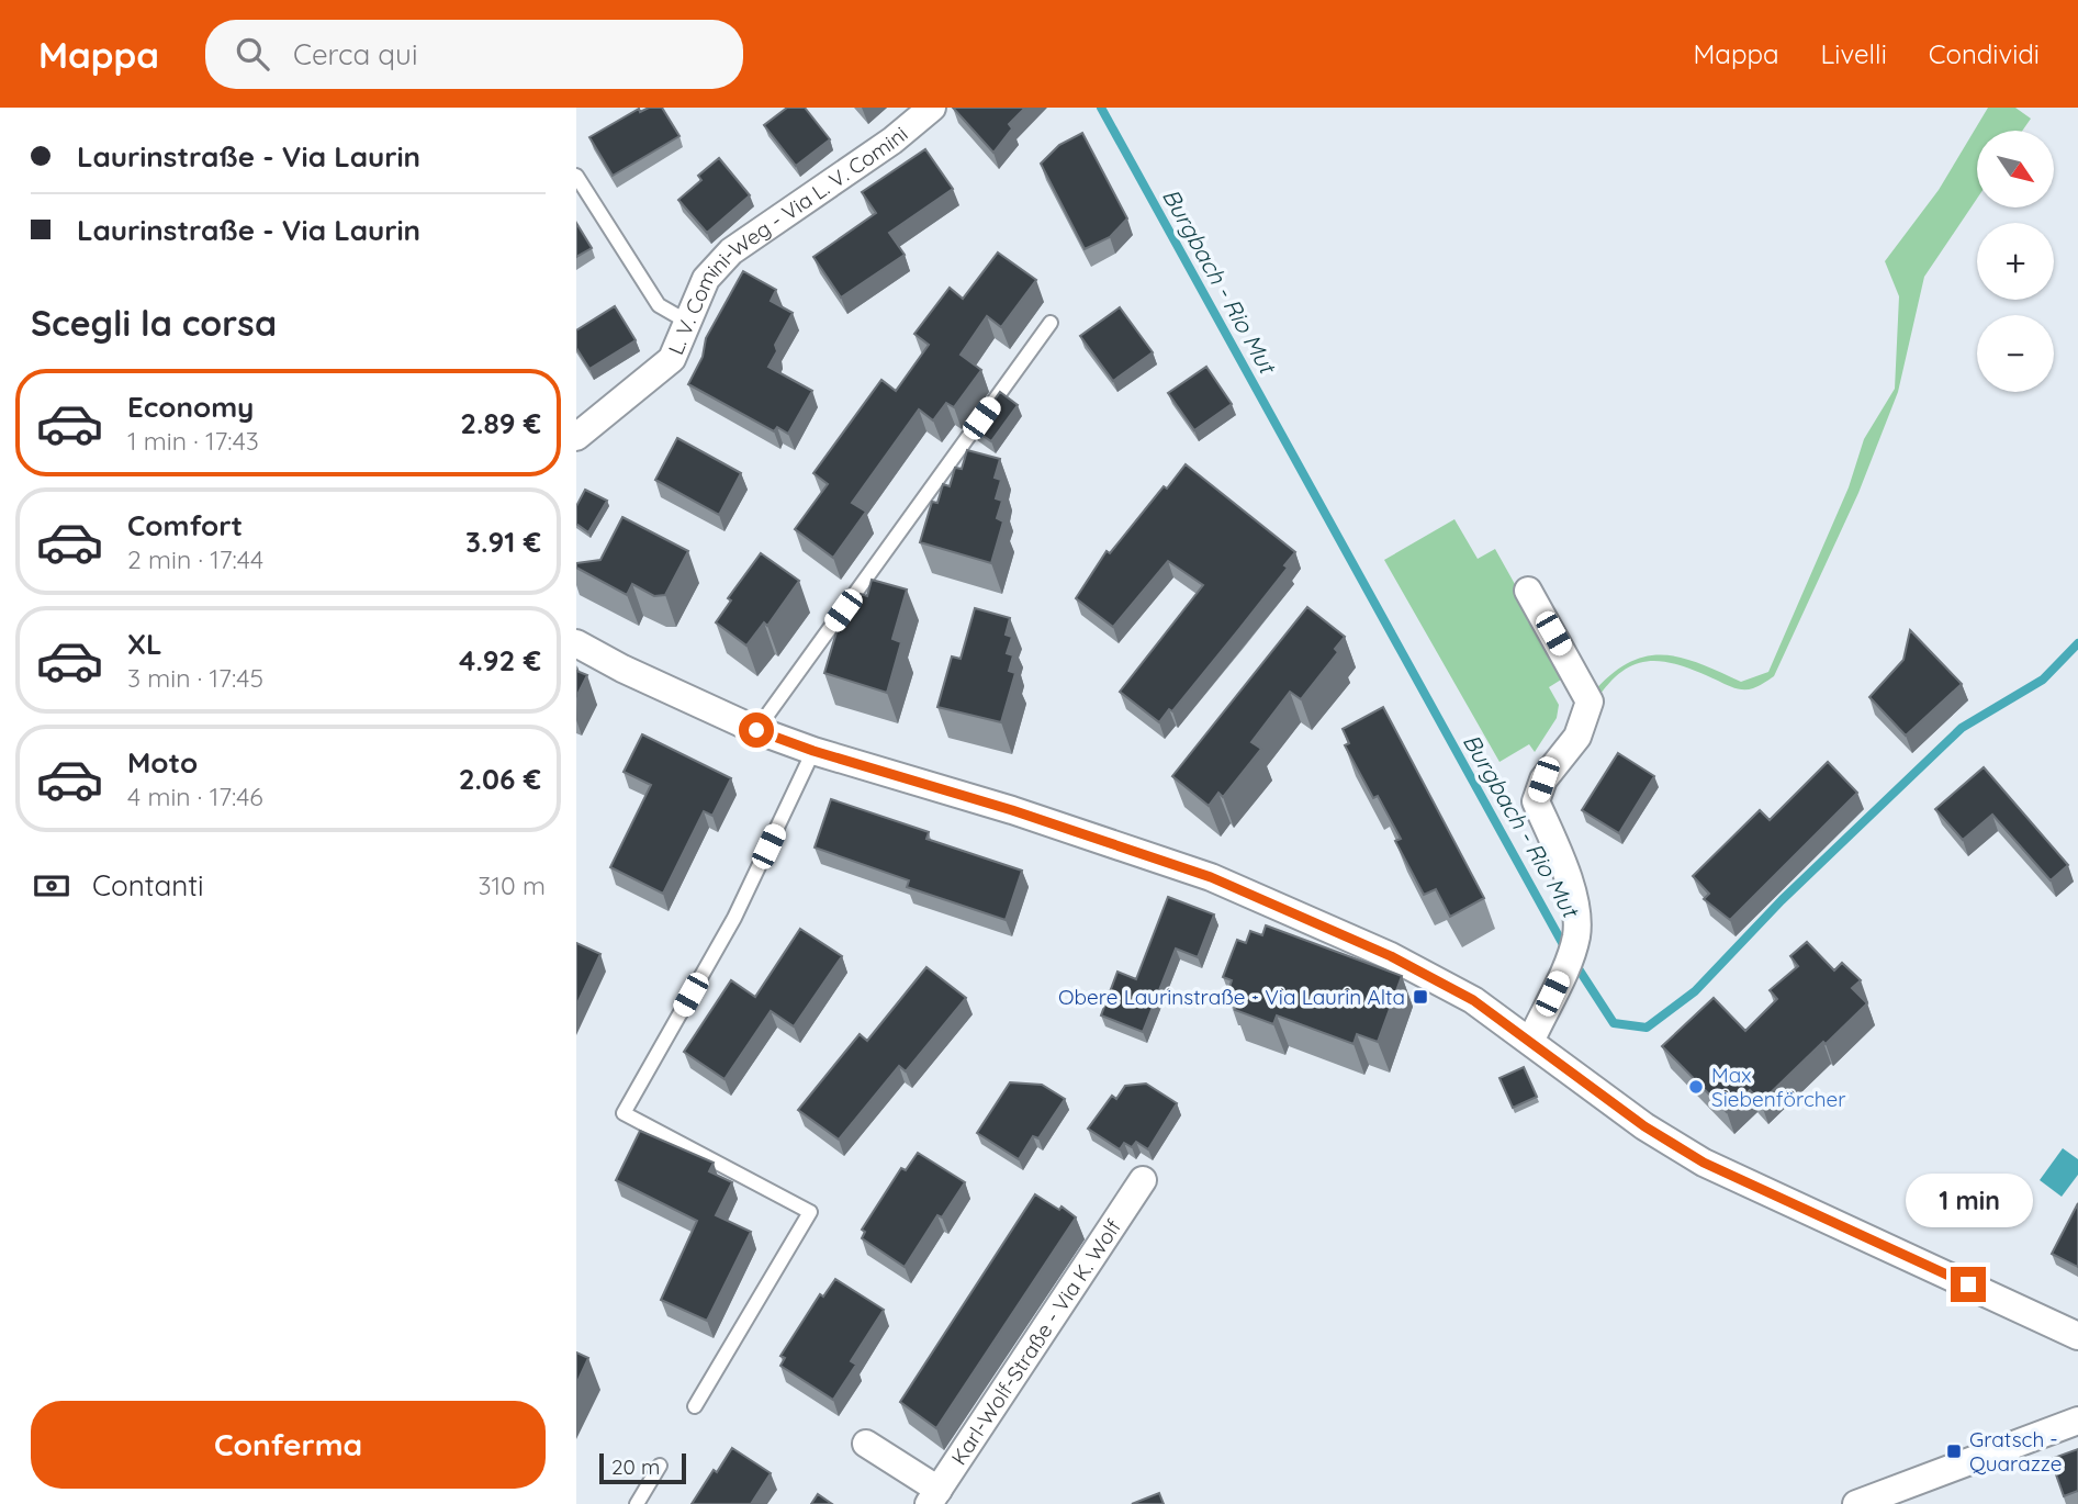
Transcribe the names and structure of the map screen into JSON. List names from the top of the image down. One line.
{"streets":{"street":["L. V. Comini-Weg - Via L. V. Comini","Karl-Wolf-Straße - Via K. Wolf"]},"water":["Burgbach - Rio Mut"],"places":{"transit":["Obere Laurinstraße - Via Laurin Alta","Gratsch - Quarazze"],"other":["Max Siebenförcher"]},"scale_bar":"20 m","north":"bottom right","page":{"header":"Mappa","search":"Cerca qui","nav":["Mappa","Livelli","Condividi"],"banner":["Laurinstraße - Via Laurin","Laurinstraße - Via Laurin"],"map_buttons":["+","−"],"heading":"Scegli la corsa","list":[{"name":"Economy","note":"1 min · 17:43","value":"2.89 €"},{"name":"Comfort","note":"2 min · 17:44","value":"3.91 €"},{"name":"XL","note":"3 min · 17:45","value":"4.92 €"},{"name":"Moto","note":"4 min · 17:46","value":"2.06 €"}],"pay":["Contanti","310 m"],"bubble":"1 min","buttons":"Conferma","scale":"20 m"}}
